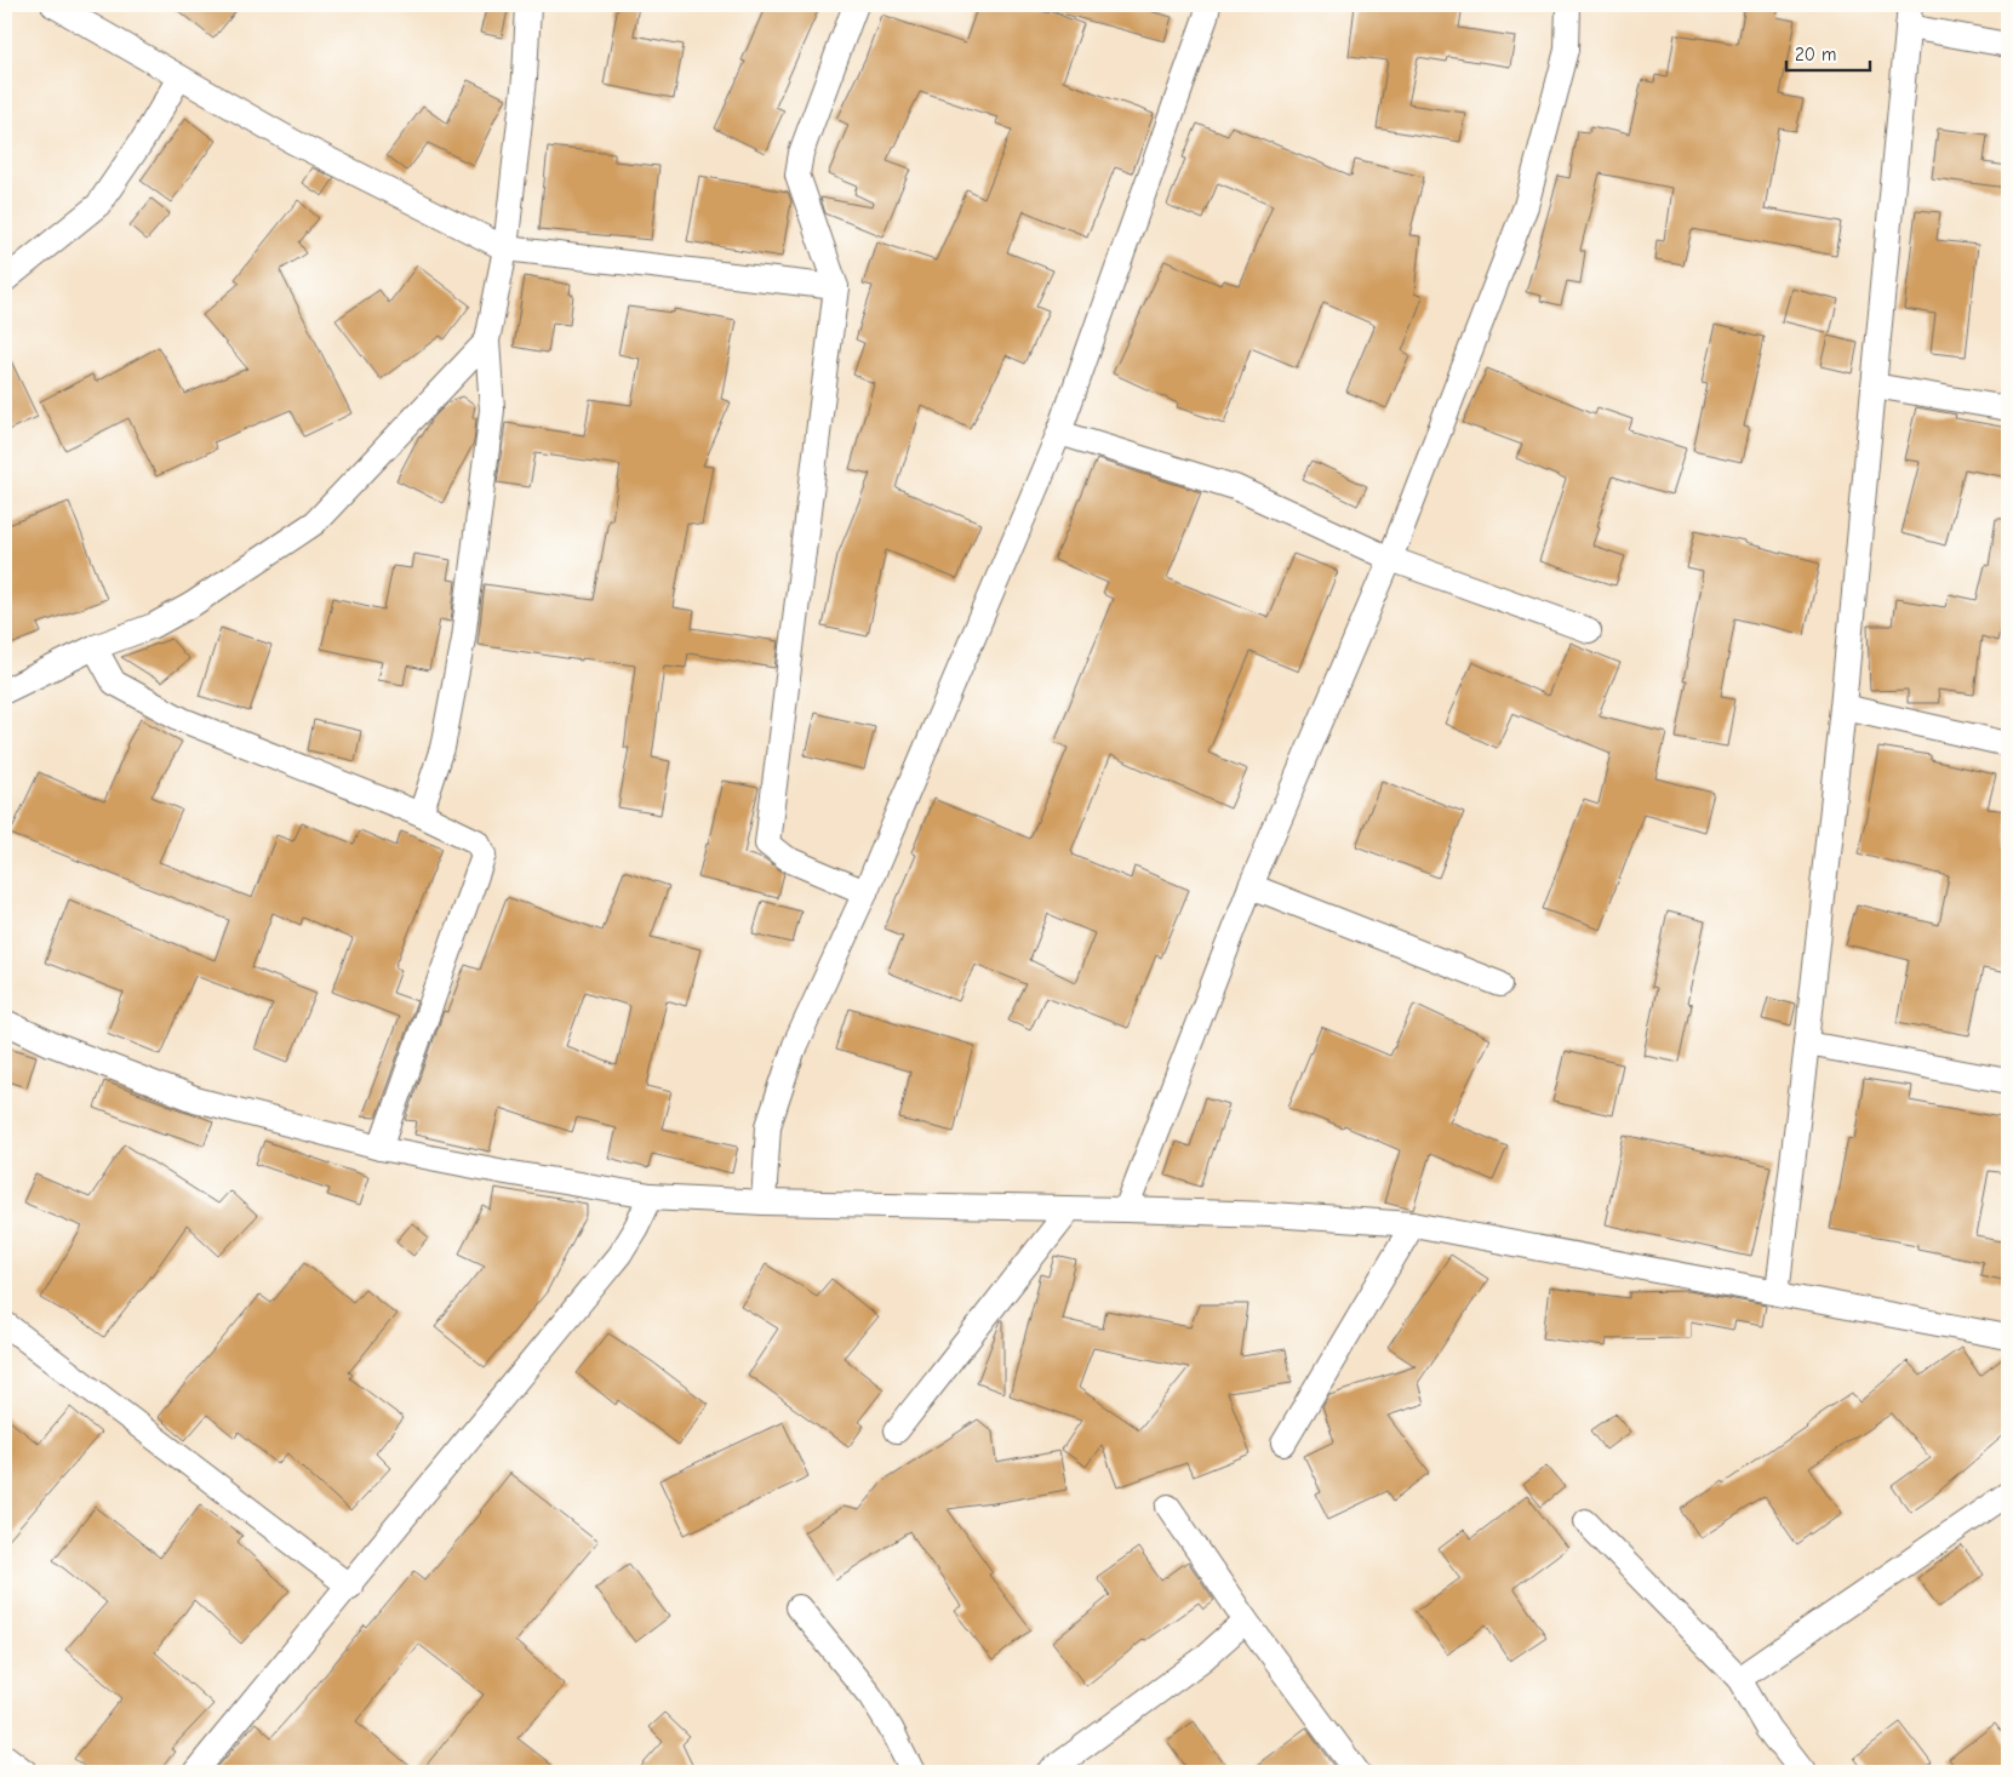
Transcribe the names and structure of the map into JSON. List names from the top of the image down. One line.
{"scale_bar":"20 m"}
